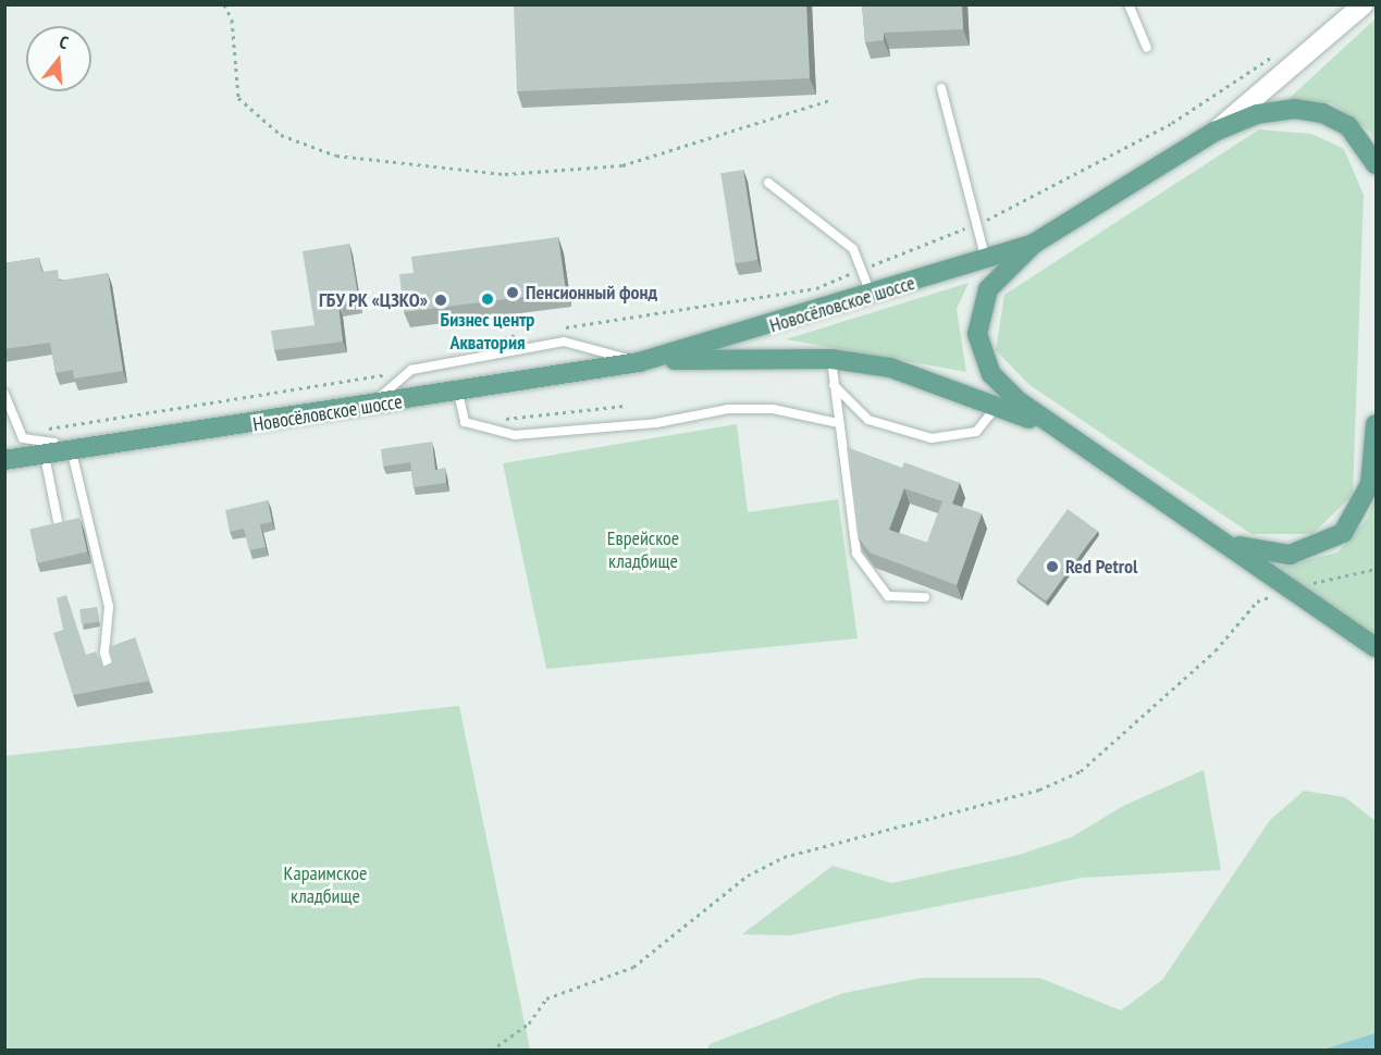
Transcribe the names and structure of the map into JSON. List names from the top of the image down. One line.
{"streets":{"main road":["Новосёловское шоссе"]},"parks":["Еврейское кладбище","Караимское кладбище"],"places":["Пенсионный фонд","Бизнес центр Акватория","ГБУ РК «ЦЗКО»","Red Petrol"],"north":"top"}
